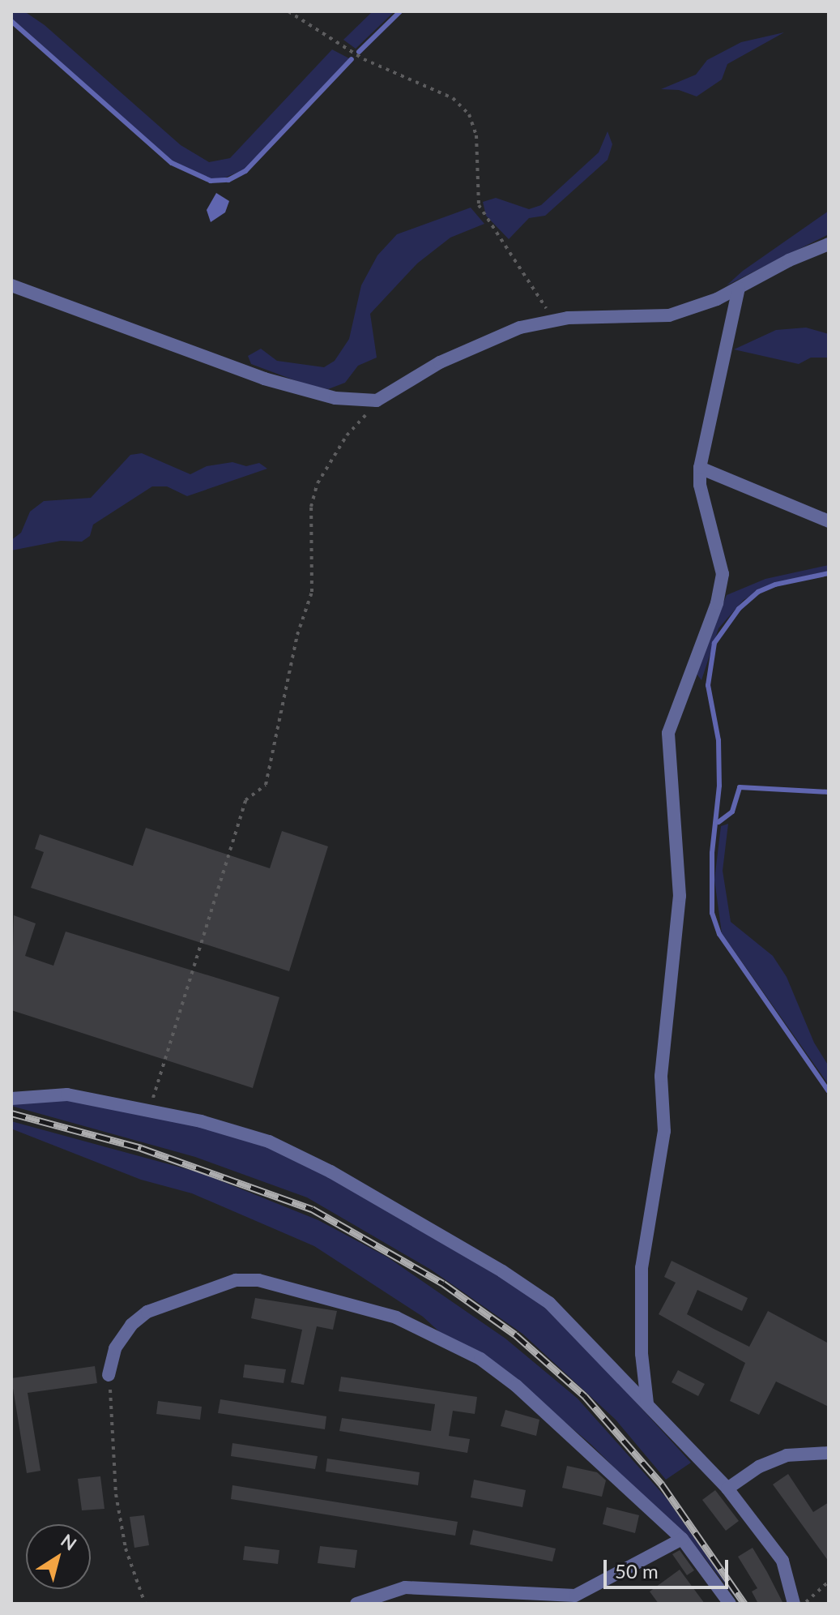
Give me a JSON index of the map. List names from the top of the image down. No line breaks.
{"scale_bar":"50 m","north":"top right"}
